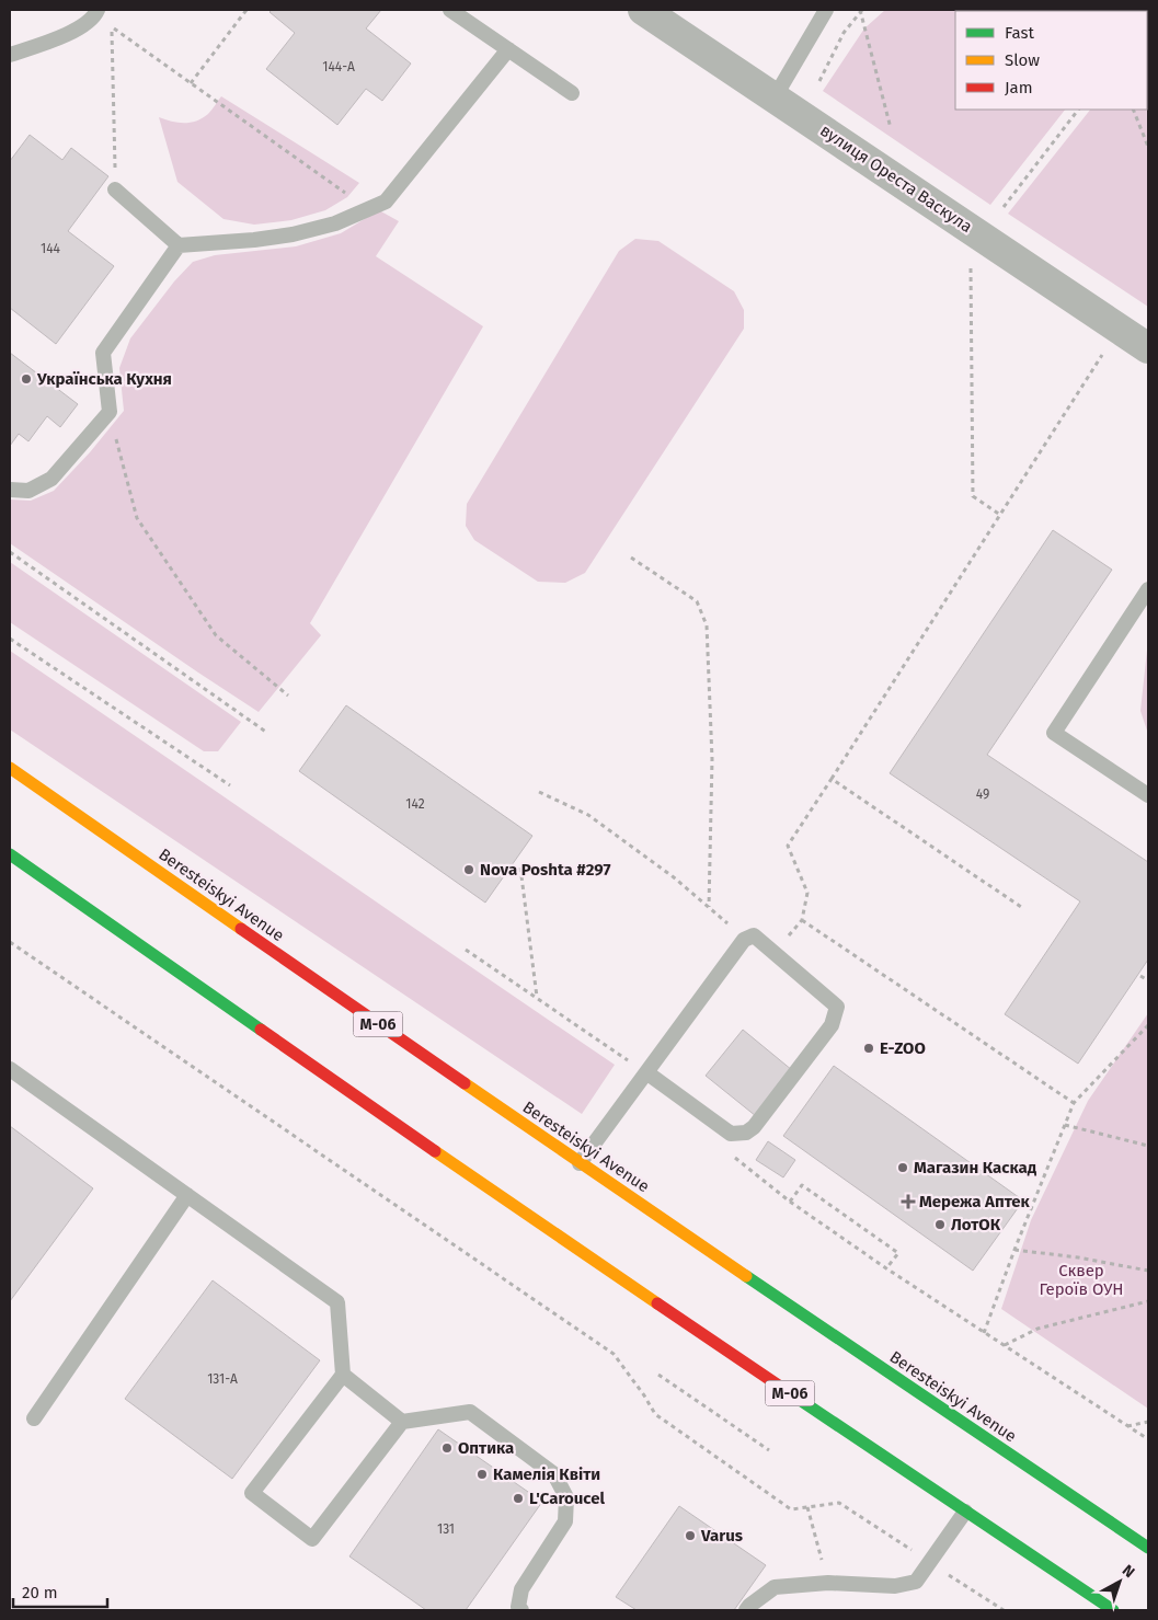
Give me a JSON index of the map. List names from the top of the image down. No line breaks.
{"streets":{"highway":["Beresteiskyi Avenue","М-06"],"street":["вулиця Ореста Васкула"]},"parks":["Сквер Героїв ОУН"],"places":{"other":["Українська Кухня","Nova Poshta #297","E-ZOO","Магазин Каскад","ЛотОК","Оптика","Камелія Квіти","L'Caroucel","Varus"],"health":["Мережа Аптек"]},"house_numbers":["144-А","144","49","142","131-А","131"],"legend":["Fast","Slow","Jam"],"scale_bar":"20 m","north":"top right"}
